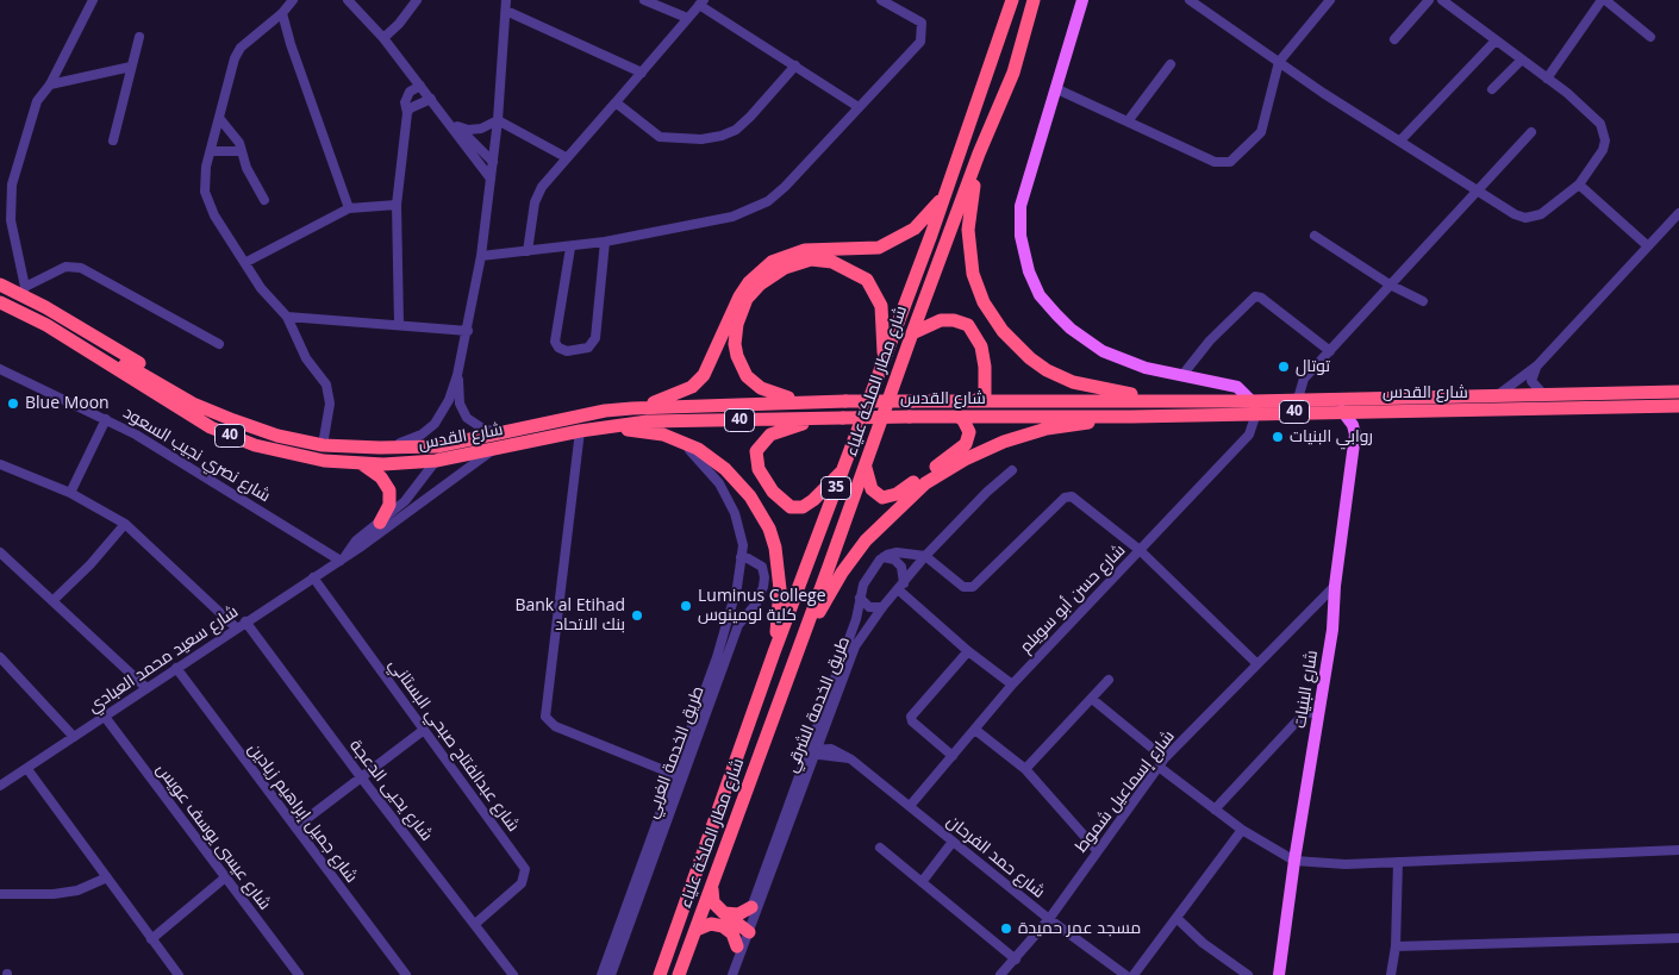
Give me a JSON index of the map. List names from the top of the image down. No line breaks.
{"streets":{"highway":["شارع مطار الملكة علياء","شارع القدس","40","35"],"main road":["شارع البنيات"],"street":["شارع نصري نجيب السعود","شارع حسن أبو سويلم","شارع سعيد محمد العبادي","طريق الخدمة الشرقي","شارع عبدالفتاح صبحي البستاني","طريق الخدمة الغربي","شارع يحيى الدعجة","شارع إسماعيل شموط","شارع جميل إبراهيم زيادين","شارع عيسى يوسف عويس","شارع حمد الفرحان"]},"crossings":[["شارع القدس","شارع حسن أبو سويلم"],["شارع القدس","شارع سعيد محمد العبادي"],["شارع القدس","شارع البنيات"],["شارع نصري نجيب السعود","شارع سعيد محمد العبادي"],["شارع حسن أبو سويلم","شارع حمد الفرحان"],["شارع سعيد محمد العبادي","شارع عبدالفتاح صبحي البستاني"],["شارع سعيد محمد العبادي","شارع يحيى الدعجة"],["شارع سعيد محمد العبادي","شارع جميل إبراهيم زيادين"],["شارع سعيد محمد العبادي","شارع عيسى يوسف عويس"],["شارع البنيات","شارع إسماعيل شموط"],["طريق الخدمة الشرقي","شارع حمد الفرحان"],["شارع عبدالفتاح صبحي البستاني","شارع يحيى الدعجة"],["شارع إسماعيل شموط","شارع حمد الفرحان"]],"places":["توتال","Blue Moon","روابي البنيات","Luminus College كلية لومينوس","Bank al Etihad بنك الاتحاد","مسجد عمر حميدة"]}
